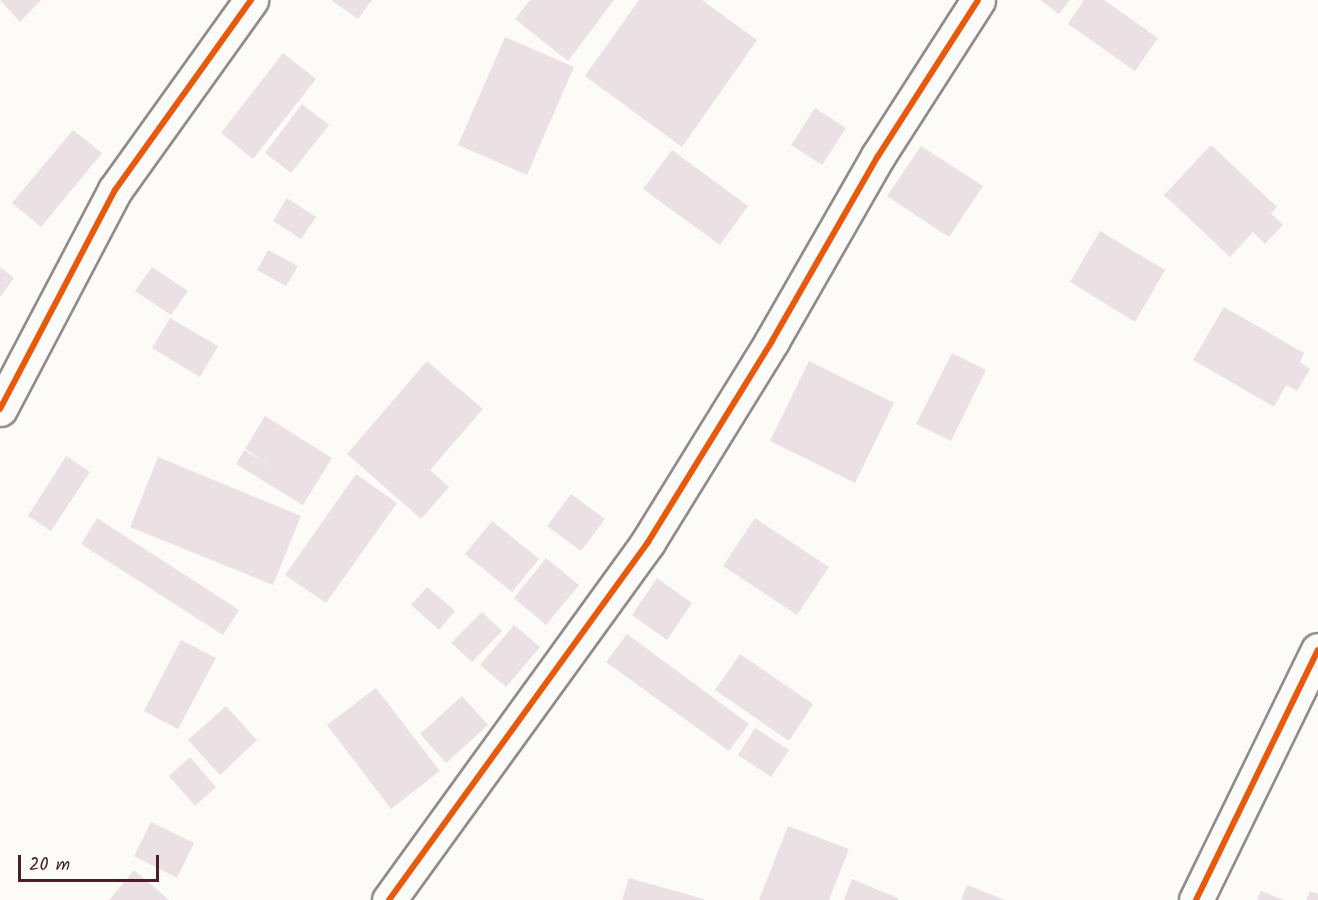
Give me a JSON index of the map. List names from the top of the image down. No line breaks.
{"scale_bar":"20 m"}
